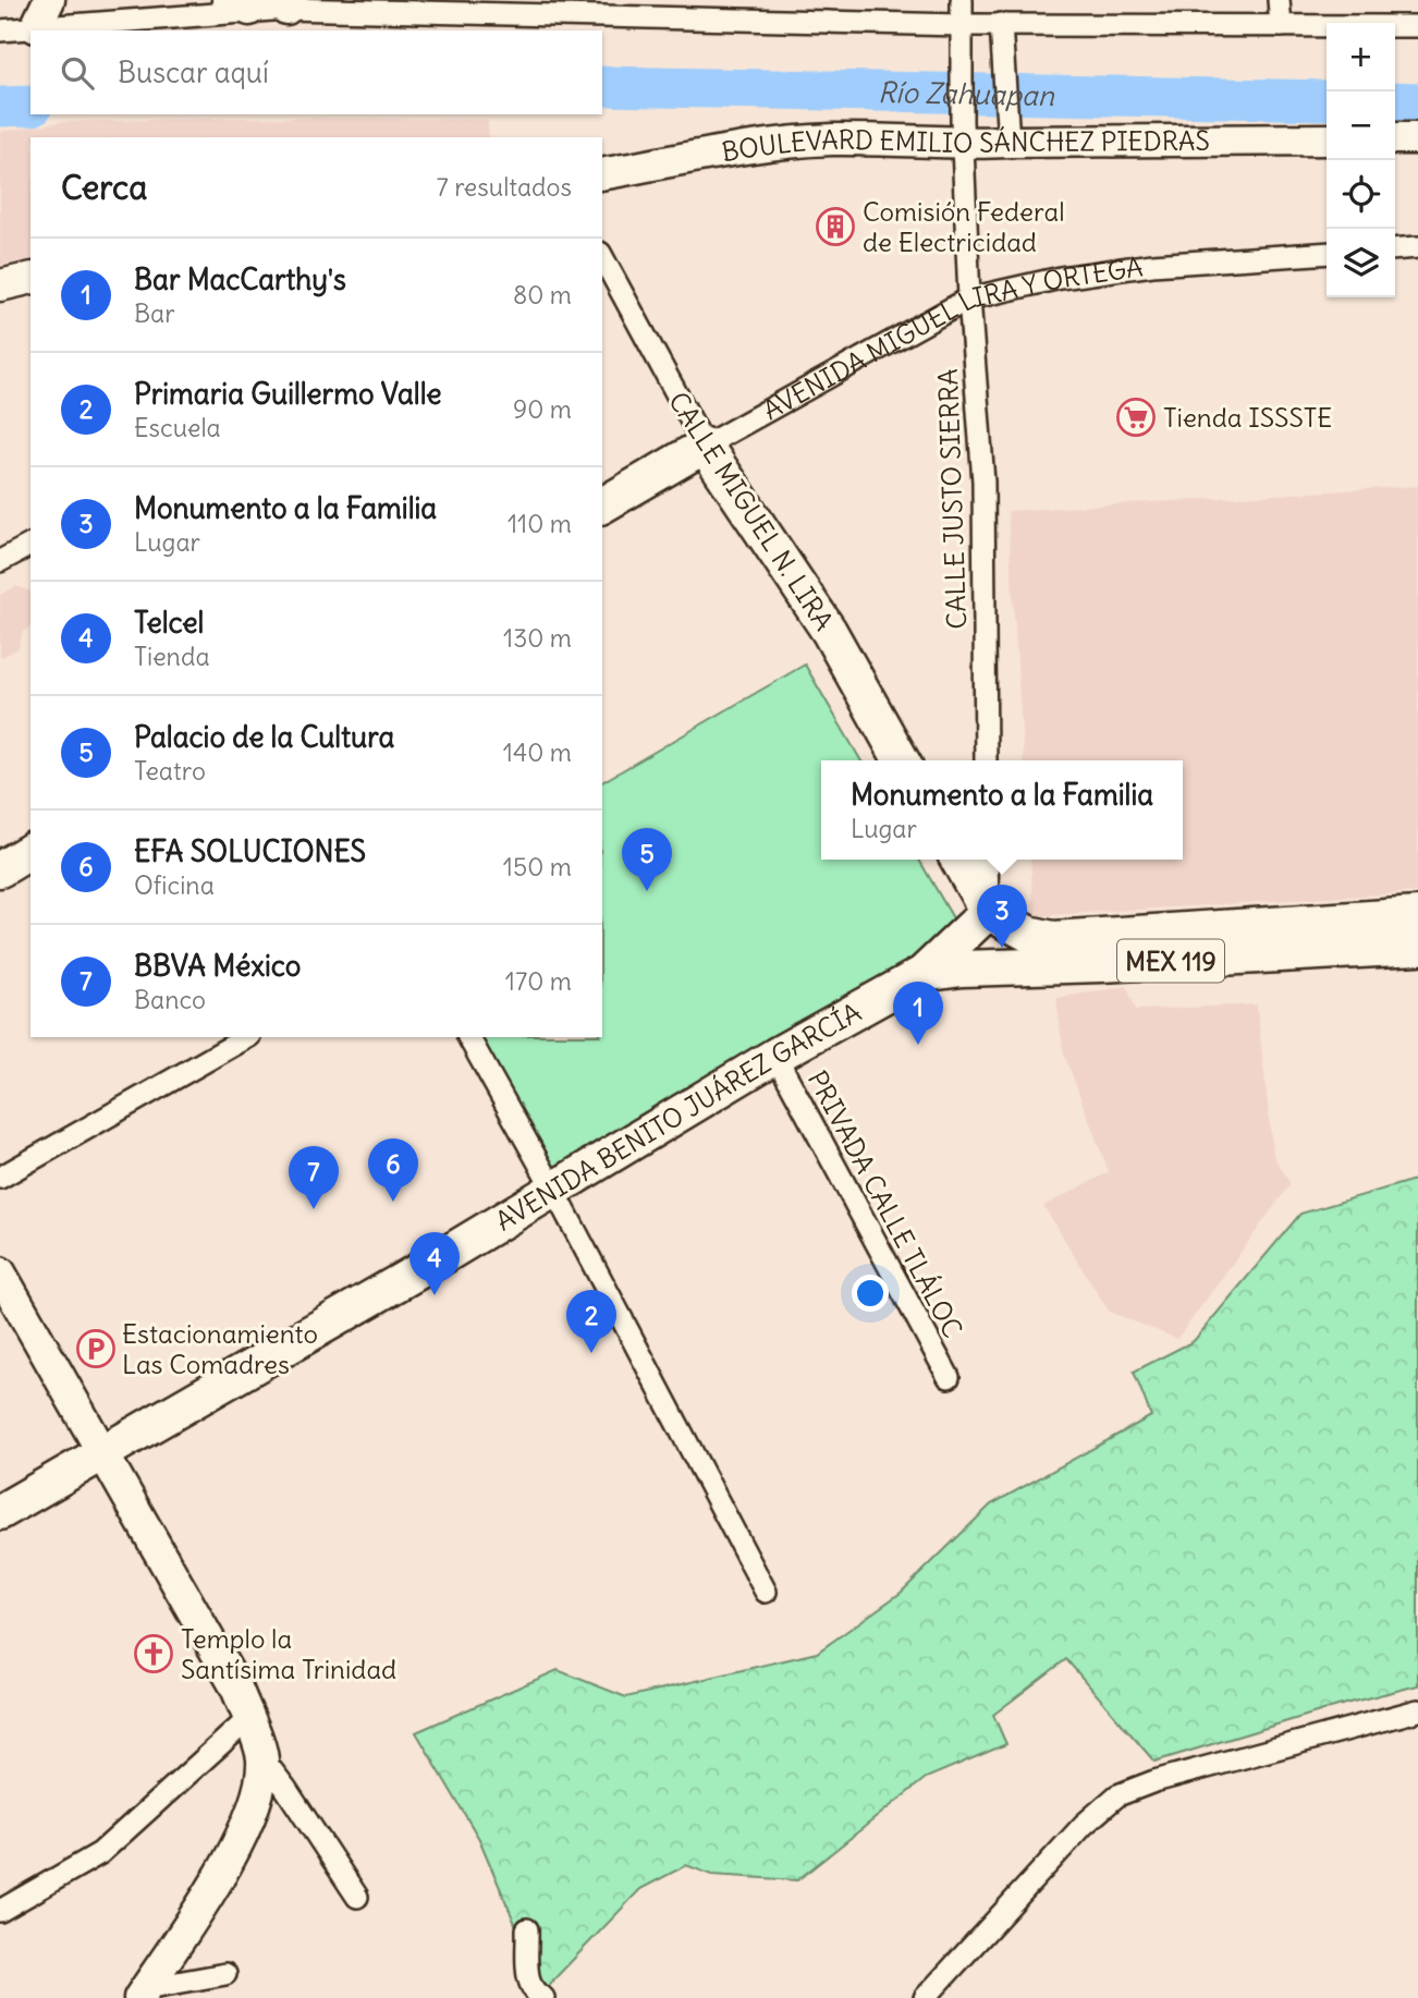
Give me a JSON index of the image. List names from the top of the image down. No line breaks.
{"streets":{"main road":["AVENIDA MIGUEL LIRA Y ORTEGA","CALLE MIGUEL N. LIRA","MEX 119","AVENIDA BENITO JUÁREZ GARCÍA"],"street":["BOULEVARD EMILIO SÁNCHEZ PIEDRAS","CALLE JUSTO SIERRA","PRIVADA CALLE TLÁLOC"]},"crossings":[["BOULEVARD EMILIO SÁNCHEZ PIEDRAS","CALLE JUSTO SIERRA"],["AVENIDA MIGUEL LIRA Y ORTEGA","CALLE JUSTO SIERRA"],["AVENIDA MIGUEL LIRA Y ORTEGA","CALLE MIGUEL N. LIRA"],["MEX 119","AVENIDA BENITO JUÁREZ GARCÍA"],["AVENIDA BENITO JUÁREZ GARCÍA","PRIVADA CALLE TLÁLOC"]],"water":["Río Zahuapan"],"places":{"building":["Comisión Federal de Electricidad"],"supermarket":["Tienda ISSSTE"],"parking":["Estacionamiento Las Comadres"],"church":["Templo la Santísima Trinidad"]},"page":{"map_buttons":["+","−"],"search":"Buscar aquí","heading":["Cerca","7 resultados"],"list":[{"mark":"1","name":"Bar MacCarthy's","note":"Bar","value":"80 m"},{"mark":"2","name":"Primaria Guillermo Valle","note":"Escuela","value":"90 m"},{"mark":"3","name":"Monumento a la Familia","note":"Lugar","value":"110 m"},{"mark":"4","name":"Telcel","note":"Tienda","value":"130 m"},{"mark":"5","name":"Palacio de la Cultura","note":"Teatro","value":"140 m"},{"mark":"6","name":"EFA SOLUCIONES","note":"Oficina","value":"150 m"},{"mark":"7","name":"BBVA México","note":"Banco","value":"170 m"}],"popup":["Monumento a la Familia","Lugar"],"pins":["5","3","1","6","7","4","2"]}}
